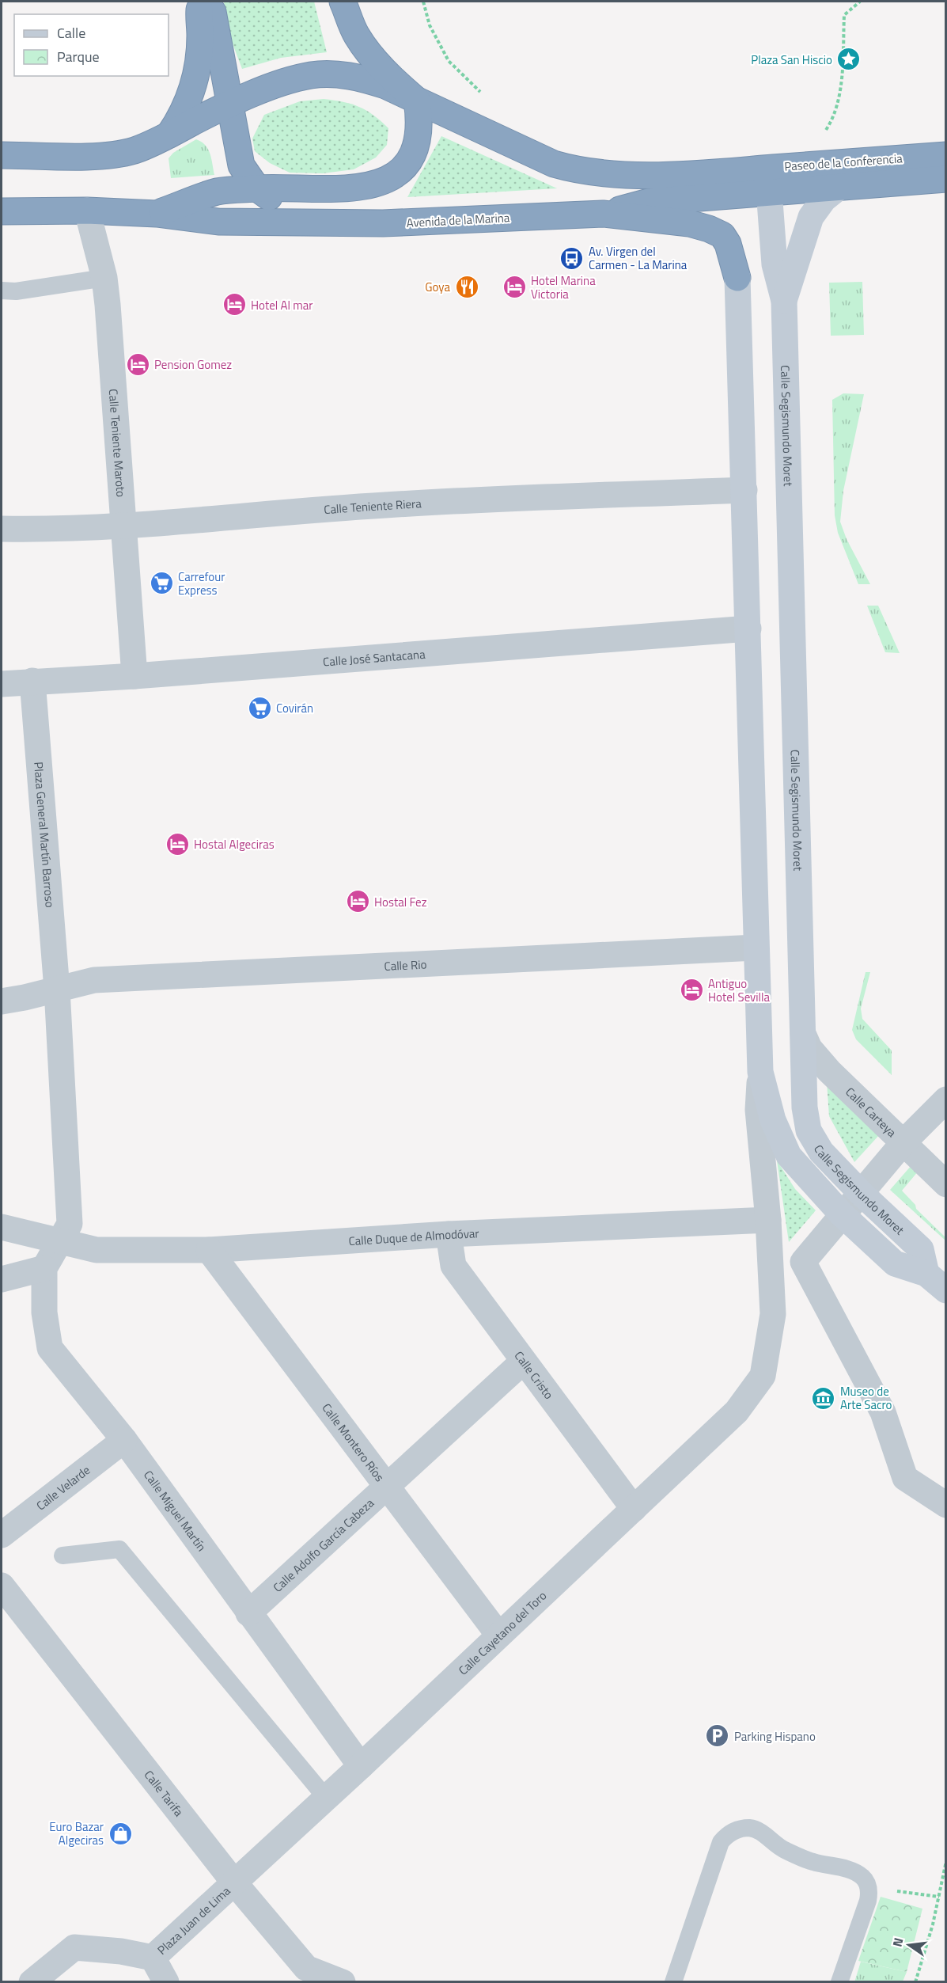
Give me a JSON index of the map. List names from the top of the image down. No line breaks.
{"streets":{"highway":["Paseo de la Conferencia","Avenida de la Marina"],"main road":["Calle Segismundo Moret"],"street":["Calle Teniente Maroto","Calle Teniente Riera","Calle José Santacana","Plaza General Martín Barroso","Calle Rio","Calle Carteya","Calle Duque de Almodóvar","Calle Cristo","Calle Montero Ríos","Calle Velarde","Calle Miguel Martín","Calle Adolfo García Cabeza","Calle Cayetano del Toro","Calle Tarifa","Plaza Juan de Lima"]},"crossings":[["Paseo de la Conferencia","Avenida de la Marina"],["Paseo de la Conferencia","Calle Segismundo Moret"],["Avenida de la Marina","Calle Teniente Maroto"],["Calle Segismundo Moret","Calle Carteya"],["Calle Teniente Maroto","Calle Teniente Riera"],["Calle Teniente Maroto","Calle José Santacana"],["Calle José Santacana","Plaza General Martín Barroso"],["Plaza General Martín Barroso","Calle Rio"],["Plaza General Martín Barroso","Calle Duque de Almodóvar"],["Plaza General Martín Barroso","Calle Miguel Martín"],["Calle Duque de Almodóvar","Calle Cristo"],["Calle Duque de Almodóvar","Calle Montero Ríos"],["Calle Duque de Almodóvar","Calle Miguel Martín"],["Calle Cristo","Calle Adolfo García Cabeza"],["Calle Cristo","Calle Cayetano del Toro"],["Calle Montero Ríos","Calle Adolfo García Cabeza"],["Calle Montero Ríos","Calle Cayetano del Toro"],["Calle Velarde","Calle Miguel Martín"],["Calle Miguel Martín","Calle Adolfo García Cabeza"],["Calle Miguel Martín","Calle Cayetano del Toro"],["Calle Cayetano del Toro","Calle Tarifa"],["Calle Cayetano del Toro","Plaza Juan de Lima"],["Calle Tarifa","Plaza Juan de Lima"]],"places":{"place":["Plaza San Hiscio"],"bus stop":["Av. Virgen del Carmen - La Marina"],"restaurant":["Goya"],"hotel":["Hotel Marina Victoria","Hotel Al mar","Pension Gomez","Hostal Algeciras","Hostal Fez","Antiguo Hotel Sevilla"],"supermarket":["Carrefour Express","Covirán"],"museum":["Museo de Arte Sacro"],"parking":["Parking Hispano"],"shop":["Euro Bazar Algeciras"]},"legend":["Calle","Parque"],"north":"left"}
